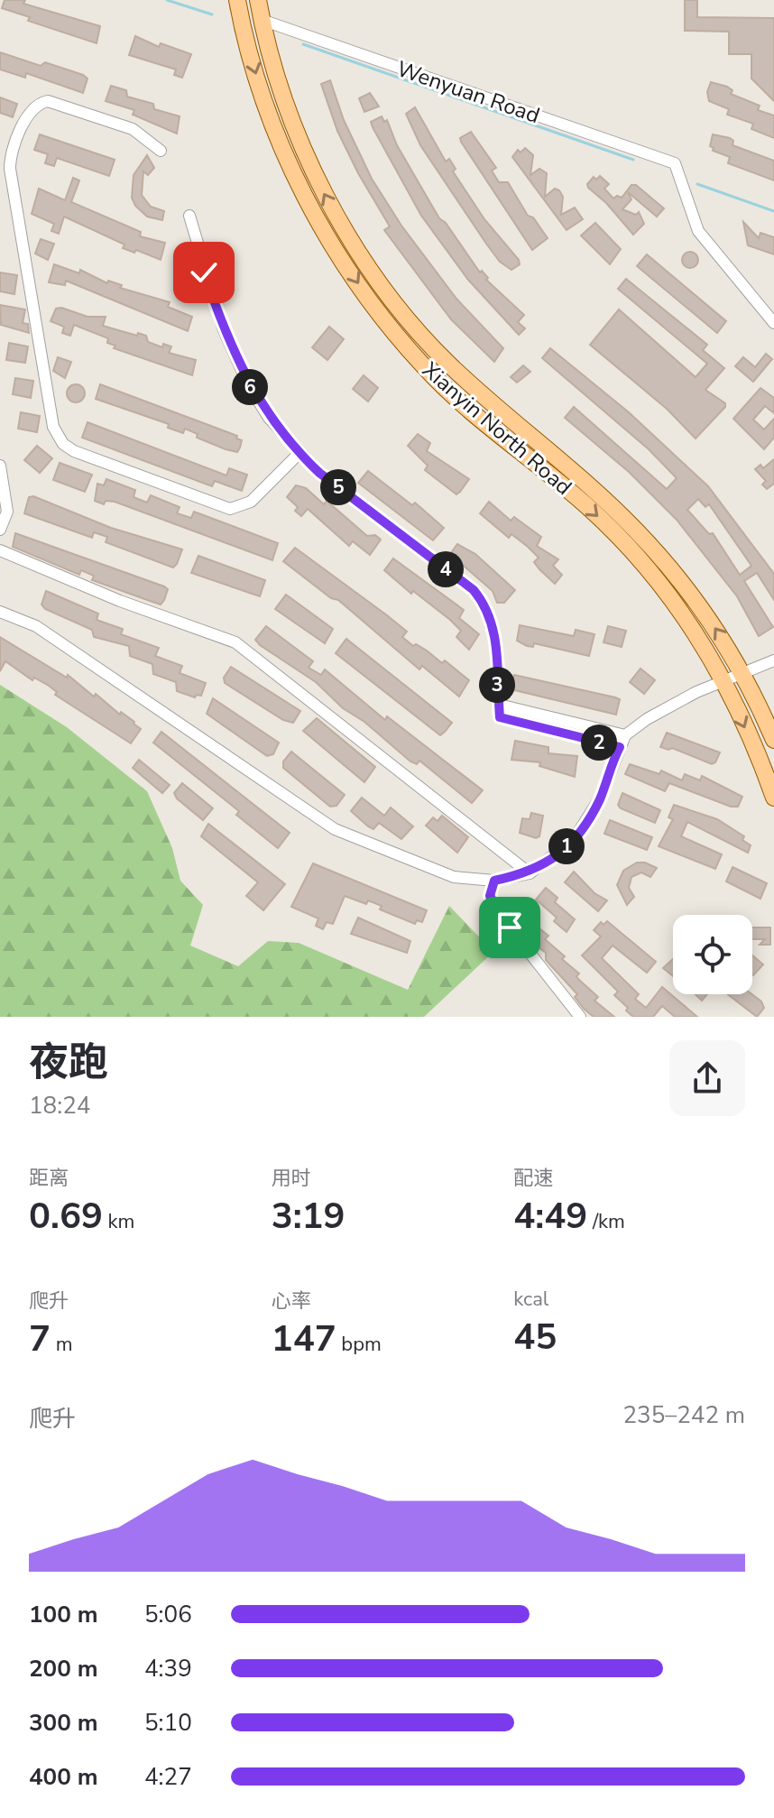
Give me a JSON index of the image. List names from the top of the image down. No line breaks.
{"streets":{"main road":["Xianyin North Road"],"street":["Wenyuan Road"]},"crossings":[["Wenyuan Road","Xianyin North Road"]],"page":{"pins":["6","5","4","3","2","1"],"heading":["夜跑","18:24"],"stats":[["距离","0.69 km"],["用时","3:19"],["配速","4:49 /km"],["爬升","7 m"],["心率","147 bpm"],["kcal","45"]],"chart":["爬升","235–242 m"],"list":[{"name":"100 m","note":"5:06"},{"name":"200 m","note":"4:39"},{"name":"300 m","note":"5:10"},{"name":"400 m","note":"4:27"}]}}
